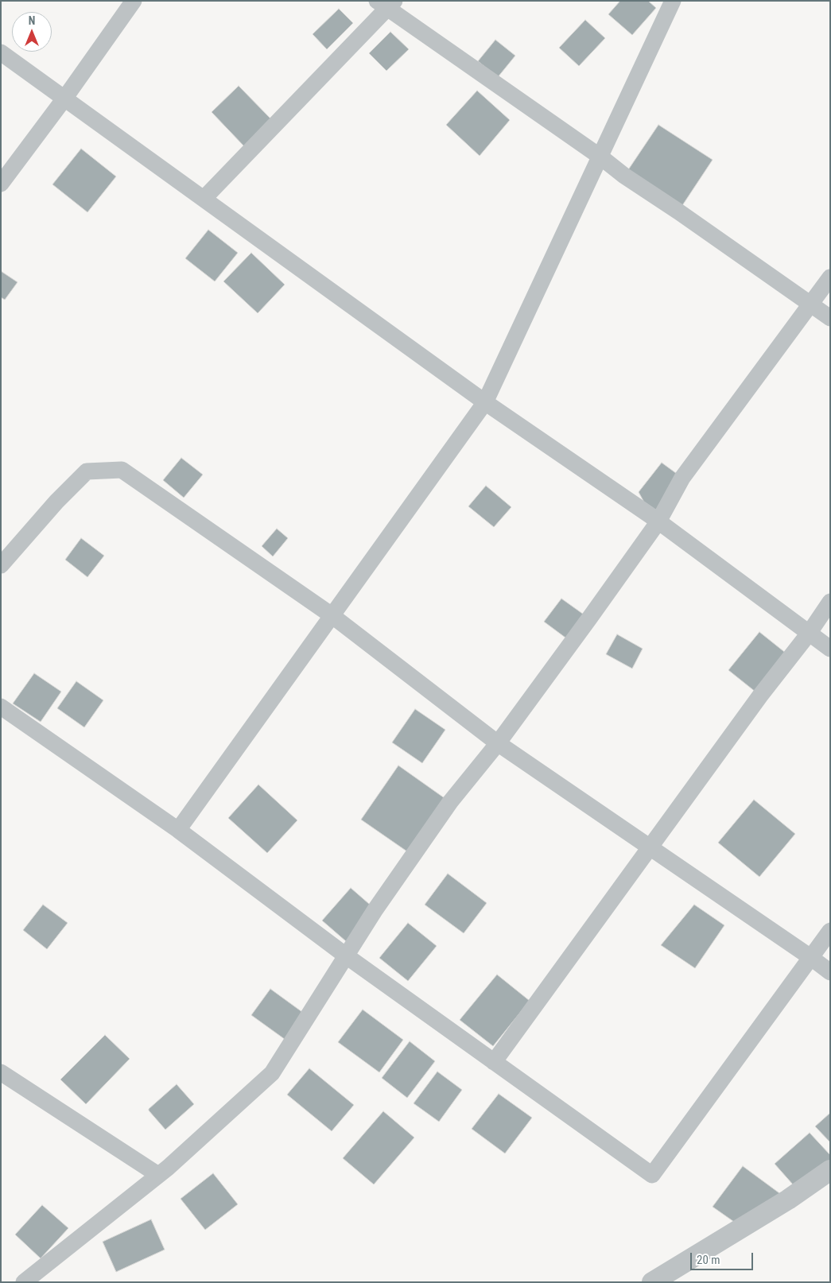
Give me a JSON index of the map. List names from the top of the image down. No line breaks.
{"scale_bar":"20 m","north":"top"}
